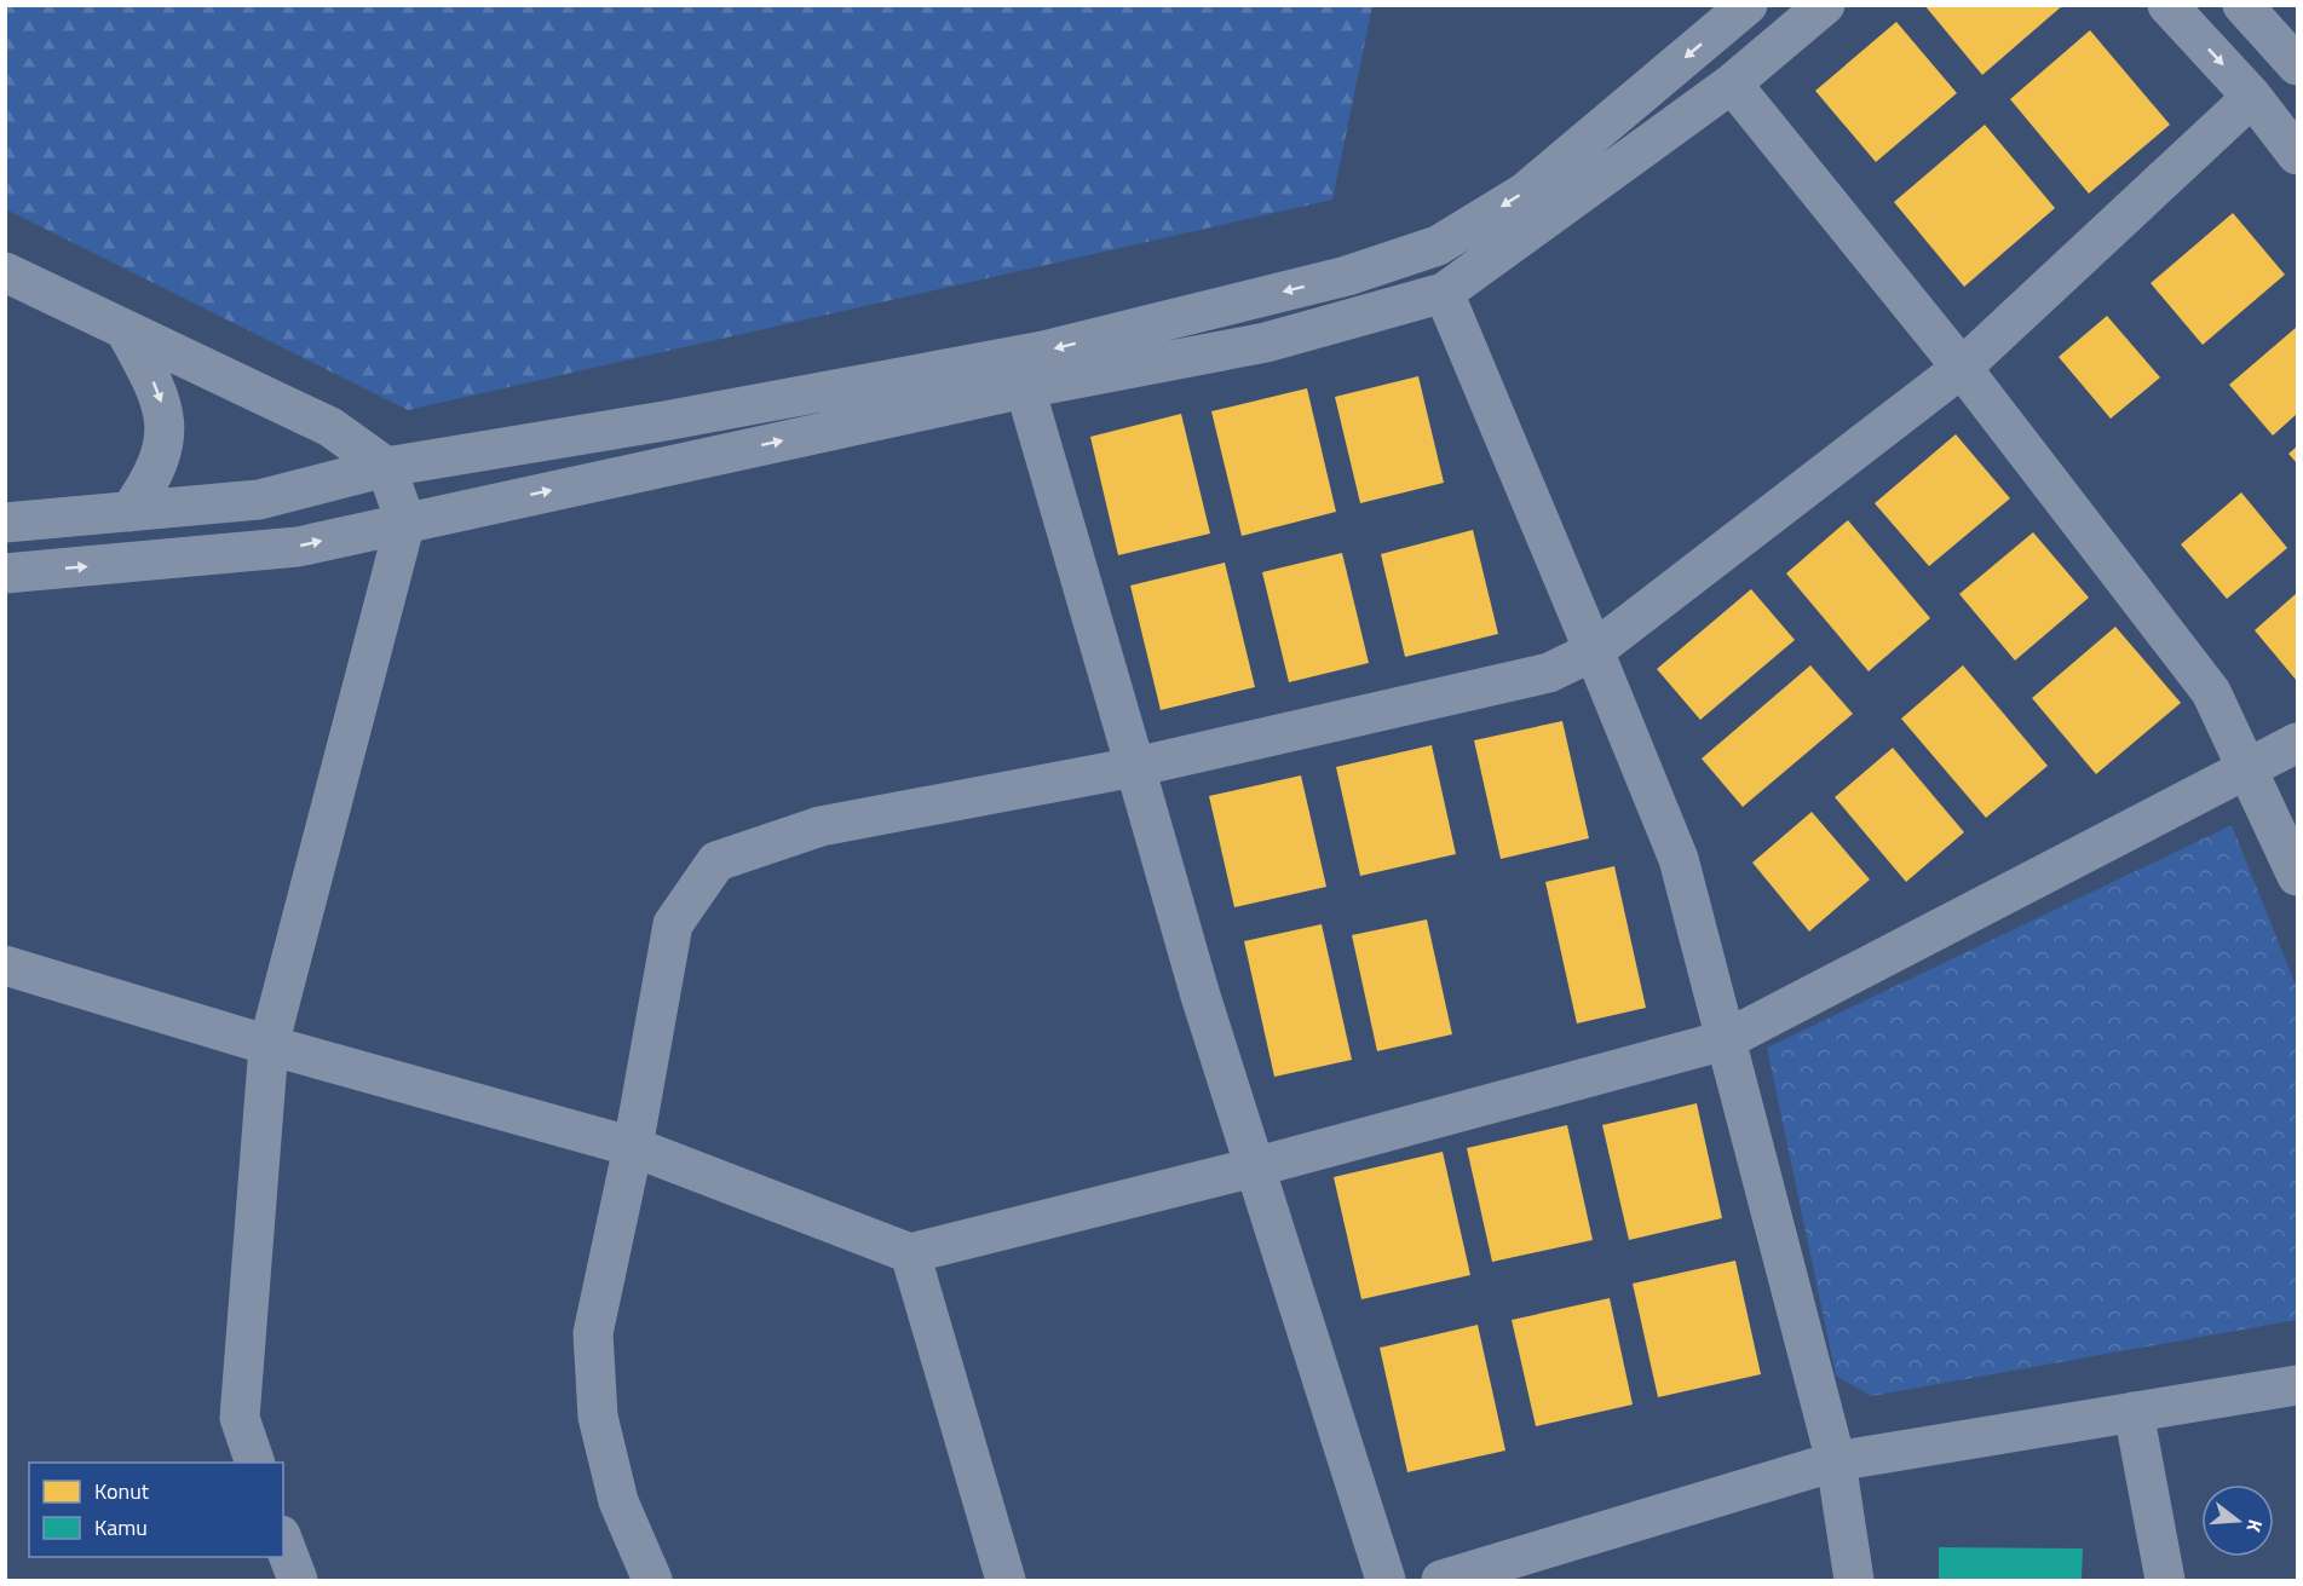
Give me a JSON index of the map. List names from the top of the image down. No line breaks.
{"legend":["Konut","Kamu"],"north":"right"}
